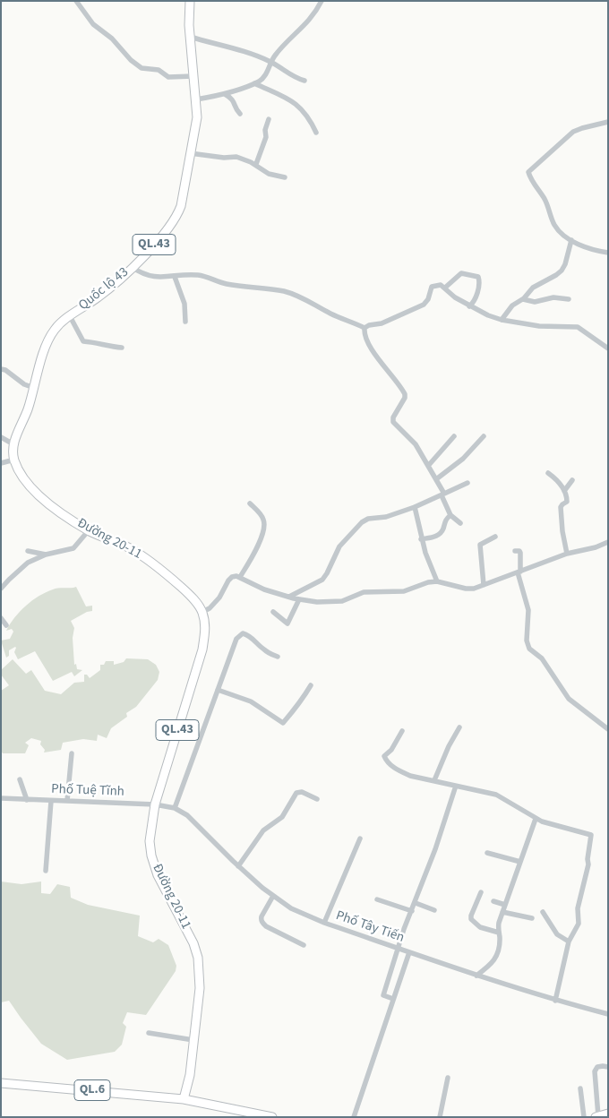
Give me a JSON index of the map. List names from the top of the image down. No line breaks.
{"streets":{"highway":["QL.43","Quốc lộ 43","Đường 20-11","QL.6"],"street":["Phố Tuệ Tĩnh","Phố Tây Tiến"]},"crossings":[["Quốc lộ 43","Đường 20-11"],["Đường 20-11","Phố Tuệ Tĩnh"],["Đường 20-11","Phố Tây Tiến"],["Đường 20-11","QL.6"],["Phố Tuệ Tĩnh","Phố Tây Tiến"]]}
